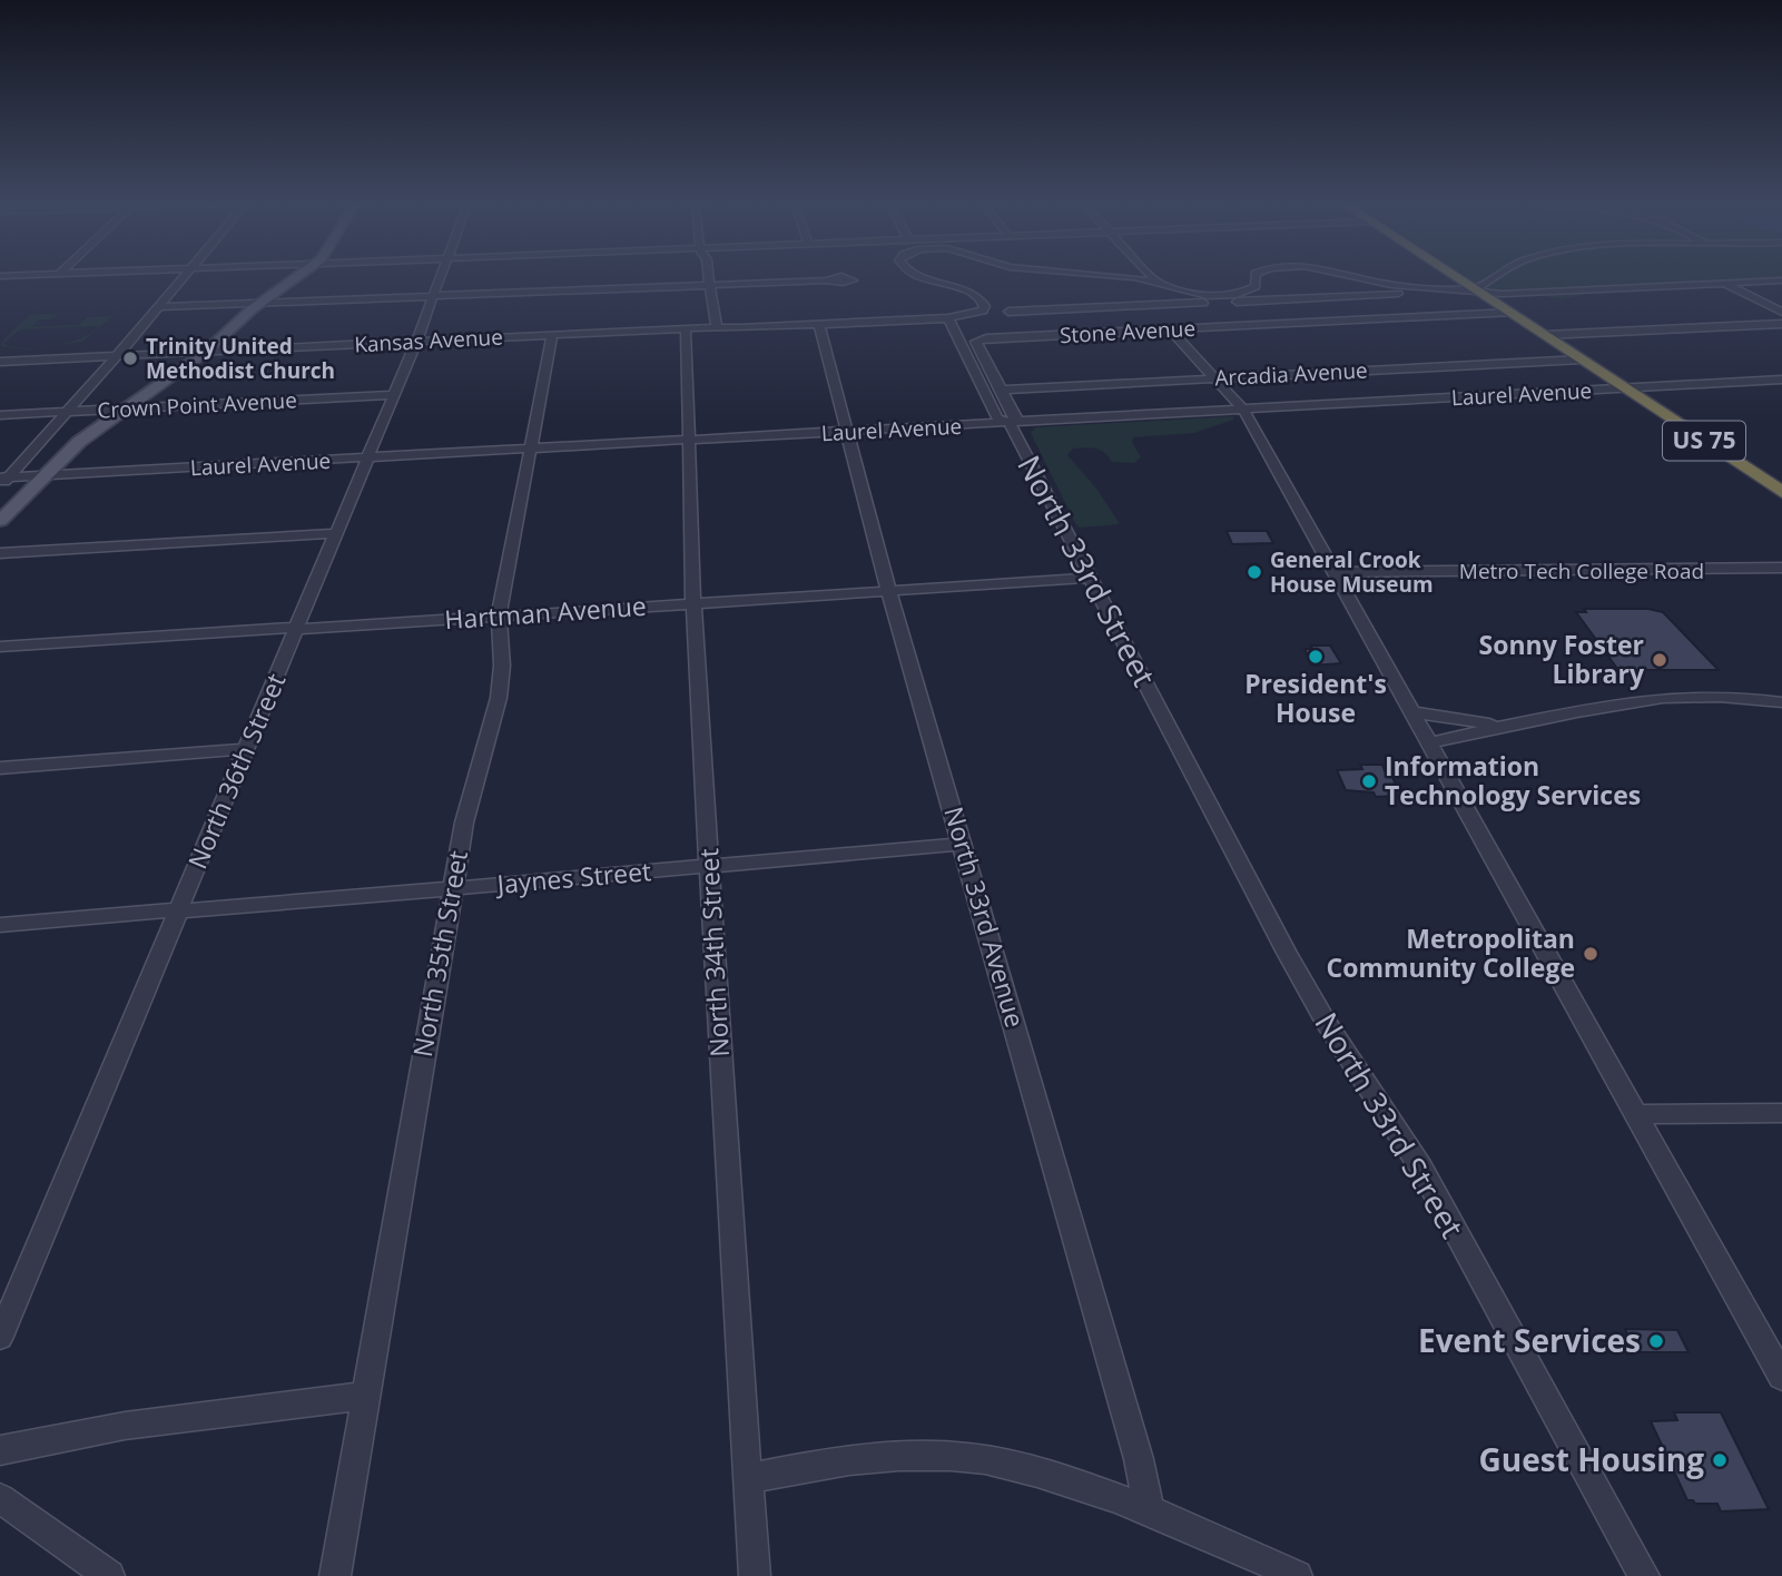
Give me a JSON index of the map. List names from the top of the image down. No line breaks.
{"streets":{"highway":["US 75"],"street":["Stone Avenue","Kansas Avenue","Arcadia Avenue","Laurel Avenue","Crown Point Avenue","North 33rd Street","Metro Tech College Road","Hartman Avenue","North 36th Street","Jaynes Street","North 33rd Avenue","North 34th Street","North 35th Street"]},"crossings":[["Stone Avenue","US 75"],["Stone Avenue","North 33rd Street"],["Kansas Avenue","North 33rd Street"],["Kansas Avenue","North 36th Street"],["Kansas Avenue","North 33rd Avenue"],["Kansas Avenue","North 34th Street"],["Kansas Avenue","North 35th Street"],["Arcadia Avenue","US 75"],["Arcadia Avenue","North 33rd Street"],["Laurel Avenue","US 75"],["Laurel Avenue","North 33rd Street"],["Laurel Avenue","North 36th Street"],["Laurel Avenue","North 33rd Avenue"],["Laurel Avenue","North 34th Street"],["Laurel Avenue","North 35th Street"],["Crown Point Avenue","North 36th Street"],["North 33rd Street","Hartman Avenue"],["Hartman Avenue","North 36th Street"],["Hartman Avenue","North 33rd Avenue"],["Hartman Avenue","North 34th Street"],["Hartman Avenue","North 35th Street"],["North 36th Street","Jaynes Street"],["Jaynes Street","North 33rd Avenue"],["Jaynes Street","North 34th Street"],["Jaynes Street","North 35th Street"]],"places":["Trinity United Methodist Church","General Crook House Museum","President's House","Sonny Foster Library","Information Technology Services","Metropolitan Community College","Event Services","Guest Housing"]}
